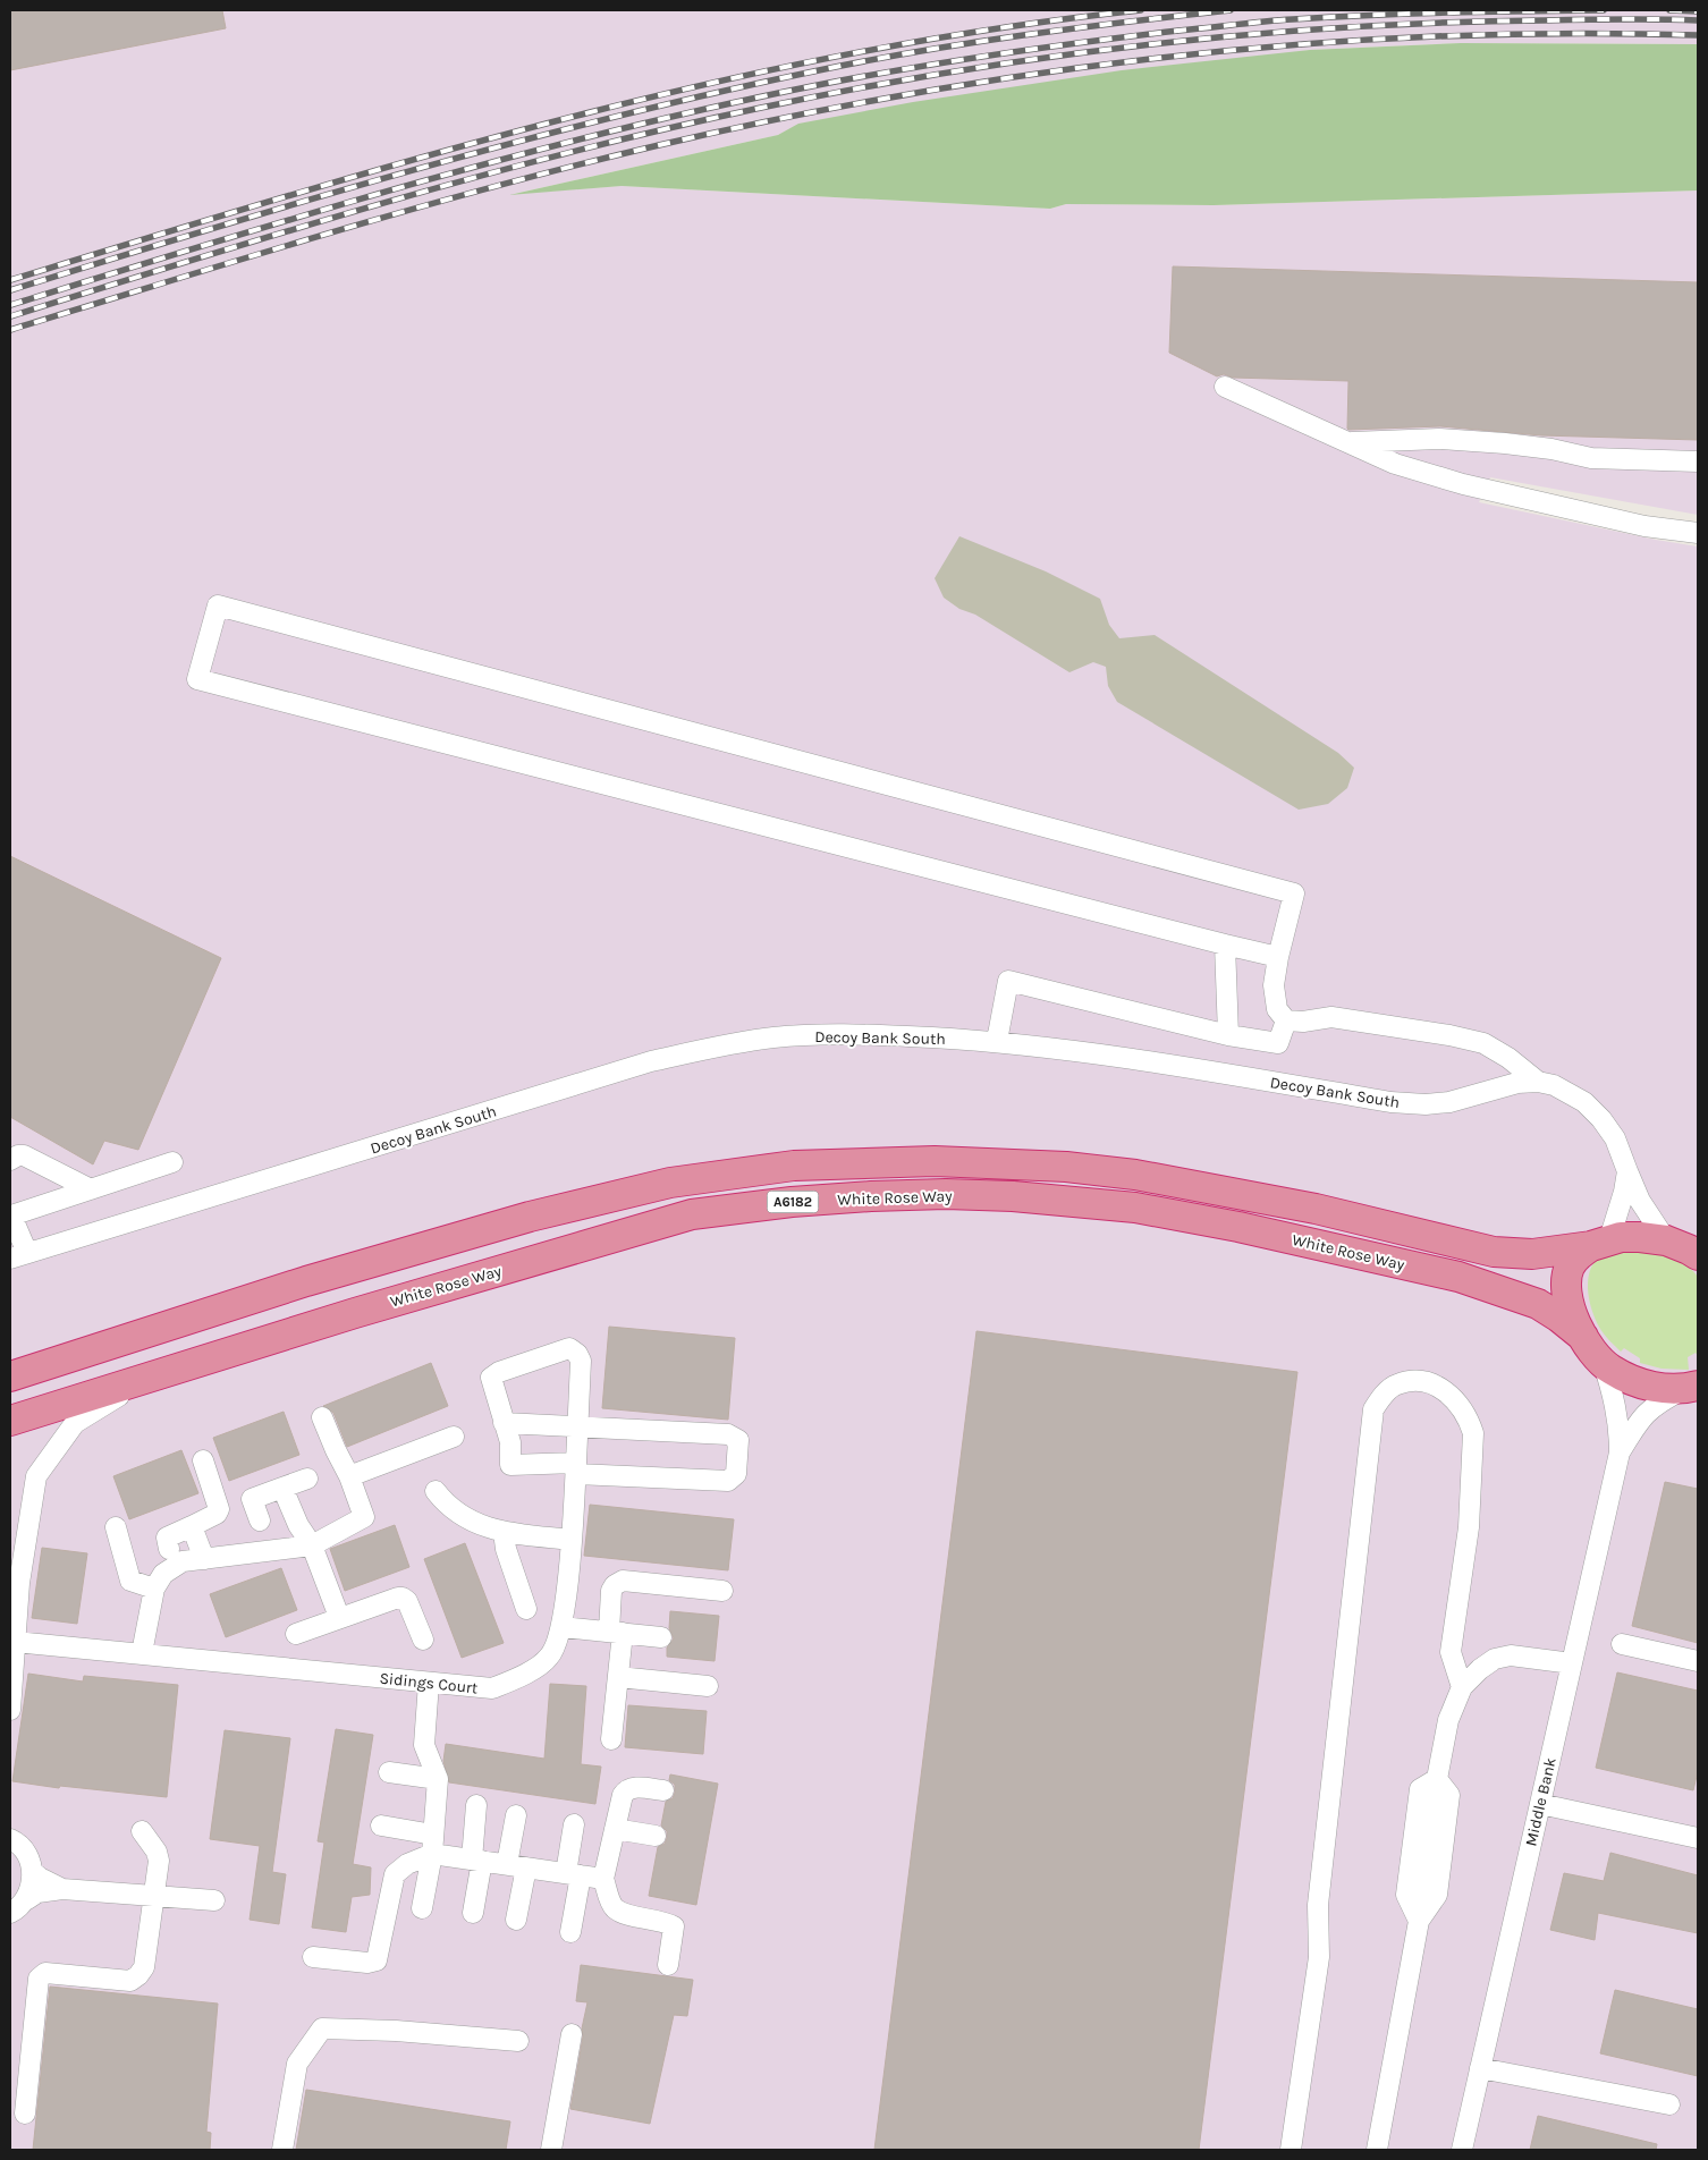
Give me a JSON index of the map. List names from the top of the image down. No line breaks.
{"streets":{"highway":["White Rose Way","A6182"],"street":["Decoy Bank South","Sidings Court","Middle Bank"]},"crossings":[["White Rose Way","A6182"],["White Rose Way","Middle Bank"]]}
